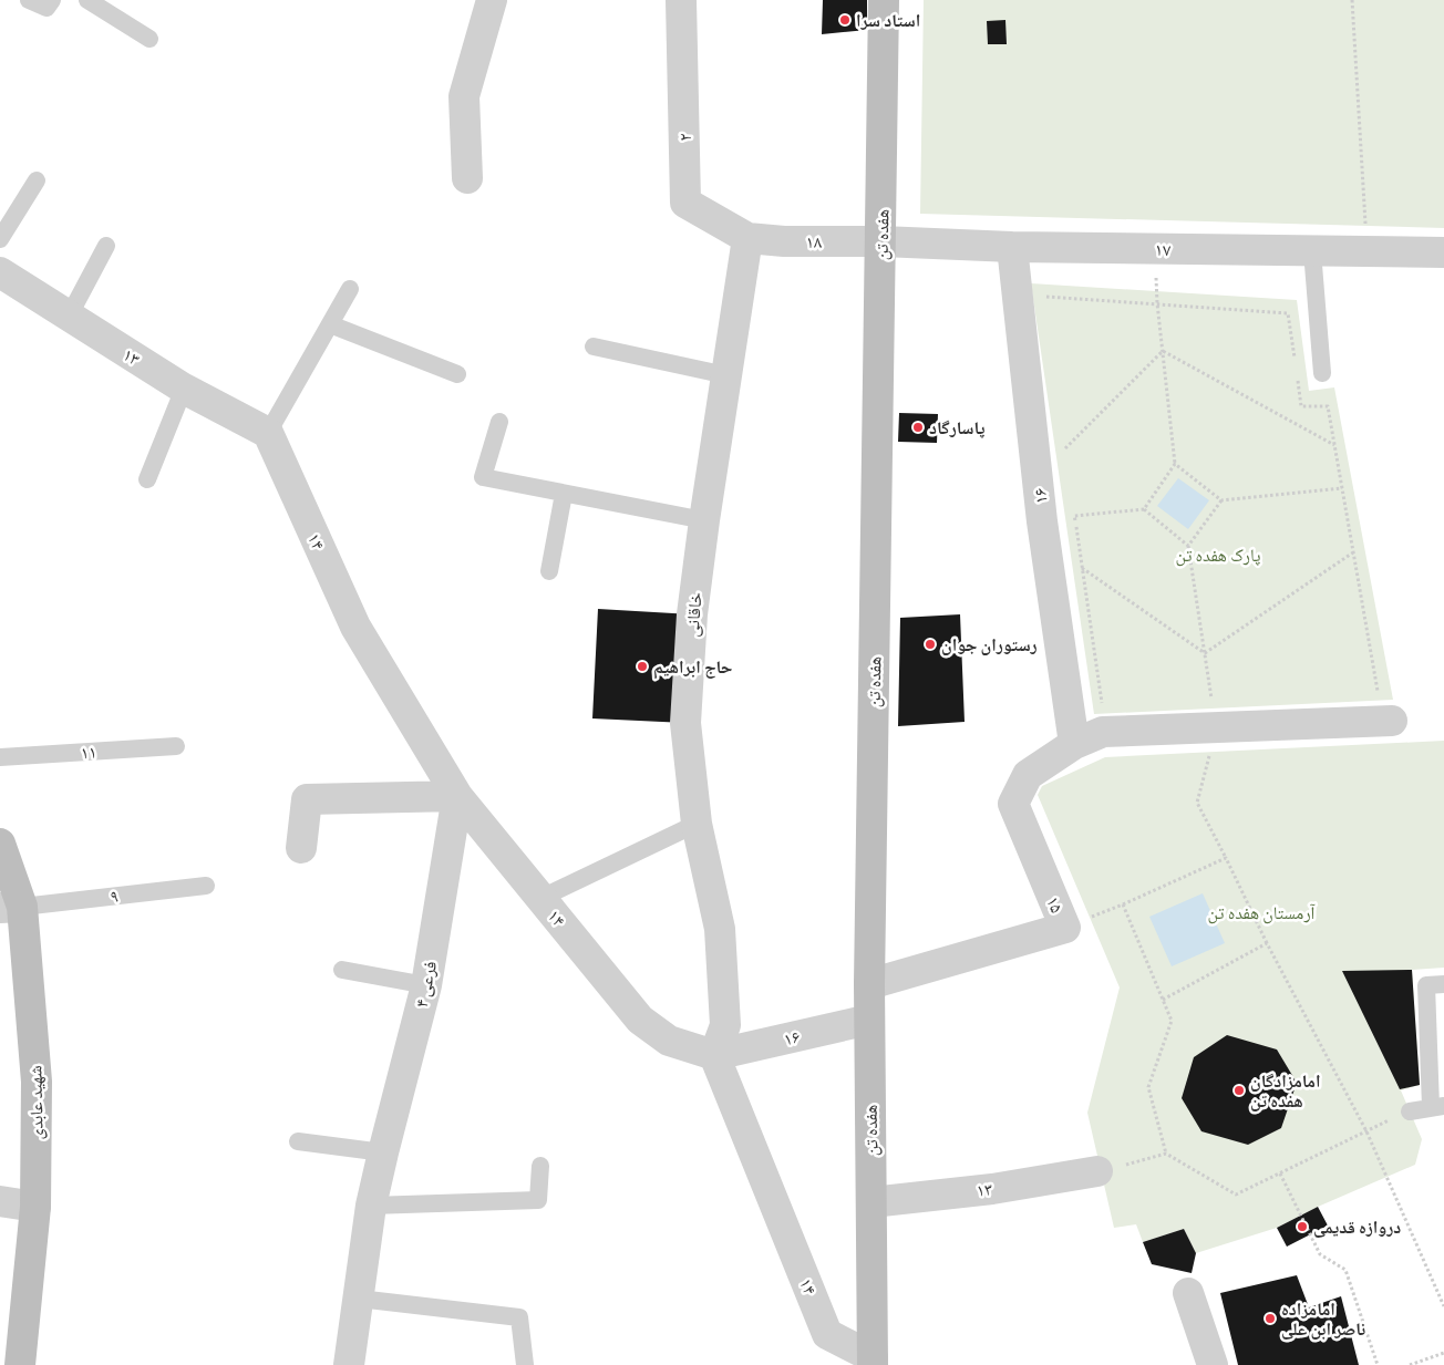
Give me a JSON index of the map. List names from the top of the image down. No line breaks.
{"streets":{"main road":["هفده تن","شهید عابدی"],"street":["۲","۱۸","۱۷","۱۳","۱۶","۱۴","خاقانی","۱۵","فرعی ۴"],"lane":["۱۱","۹"]},"crossings":[["۲","۱۸"],["۲","خاقانی"],["هفده تن","۱۸"],["هفده تن","۱۷"],["هفده تن","۱۳"],["هفده تن","۱۶"],["هفده تن","۱۴"],["هفده تن","۱۵"],["۱۸","۱۷"],["۱۸","خاقانی"],["۱۷","۱۶"],["۱۳","۱۴"],["۱۶","۱۴"],["۱۶","خاقانی"],["۱۶","۱۵"],["۱۴","خاقانی"],["۱۴","فرعی ۴"],["۹","شهید عابدی"]],"parks":["پارک هفده تن","آرمستان هفده تن"],"places":["استاد سرا","پاسارگاد","رستوران جوان","حاج ابراهیم","امامزادگان هفده تن","دروازه قدیمی","امامزاده ناصر ابن علی"]}
